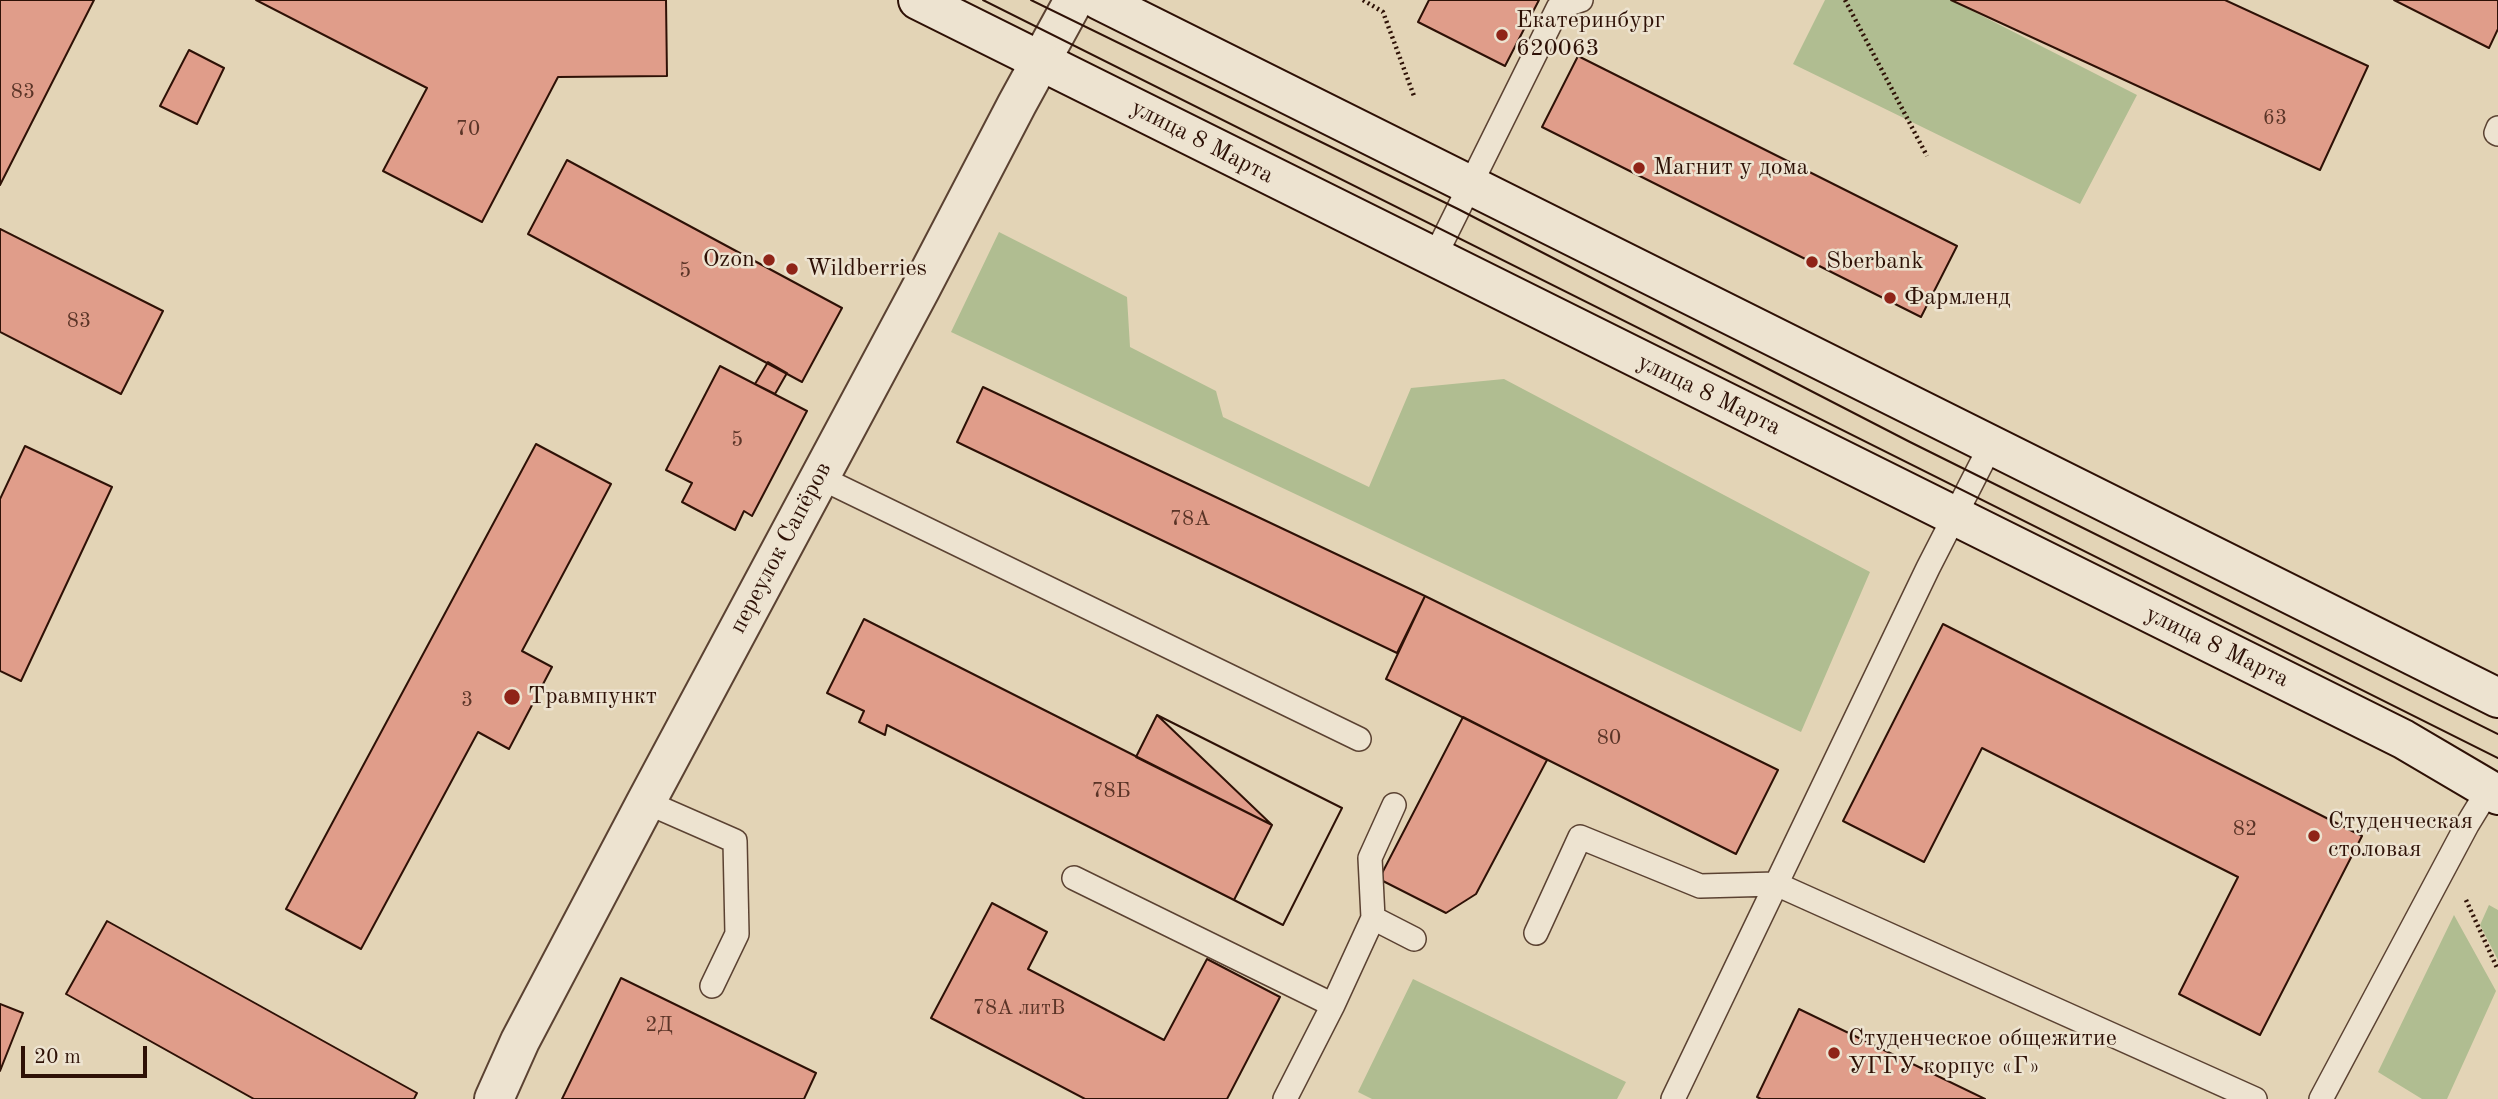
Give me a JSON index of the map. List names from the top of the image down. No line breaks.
{"streets":{"main road":["улица 8 Марта","переулок Сапёров"]},"crossings":[["улица 8 Марта","переулок Сапёров"]],"places":["Екатеринбург 620063","Магнит у дома","Ozon","Sberbank","Wildberries","Фармленд","Травмпункт","Студенческая столовая","Студенческое общежитие УГГУ корпус «Г»"],"house_numbers":["83","63","70","5","83","5","78А","3","80","78Б","82","78А литВ","2Д"],"scale_bar":"20 m"}
